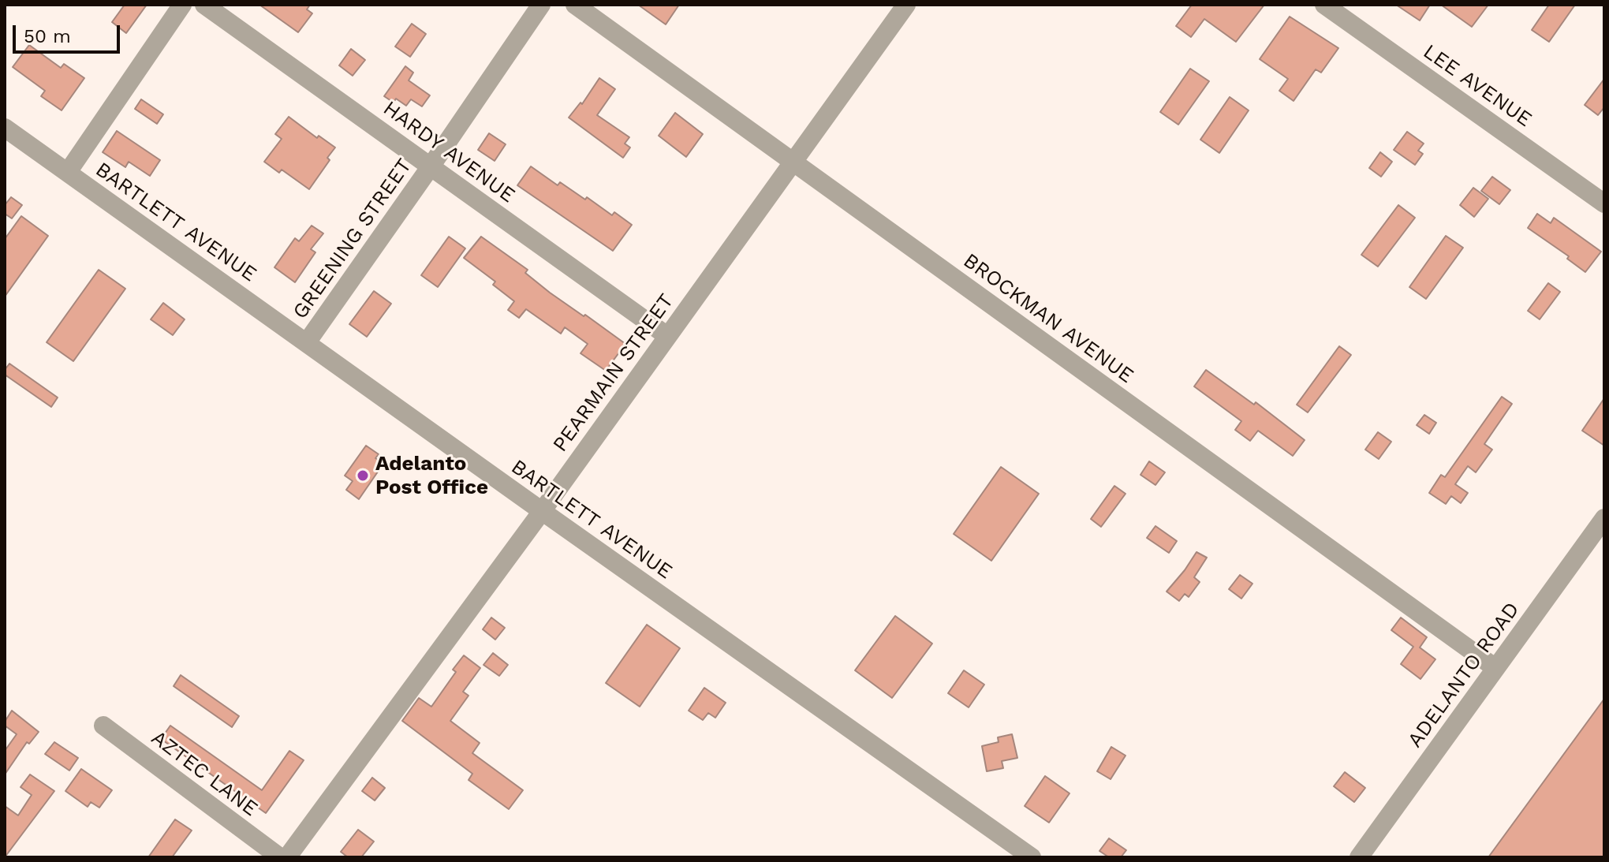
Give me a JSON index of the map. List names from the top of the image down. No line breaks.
{"streets":{"street":["LEE AVENUE","HARDY AVENUE","BARTLETT AVENUE","GREENING STREET","BROCKMAN AVENUE","PEARMAIN STREET","ADELANTO ROAD","AZTEC LANE"]},"crossings":[["HARDY AVENUE","GREENING STREET"],["HARDY AVENUE","PEARMAIN STREET"],["BARTLETT AVENUE","GREENING STREET"],["BARTLETT AVENUE","PEARMAIN STREET"],["BROCKMAN AVENUE","PEARMAIN STREET"],["BROCKMAN AVENUE","ADELANTO ROAD"]],"places":["Adelanto Post Office"],"scale_bar":"50 m"}
